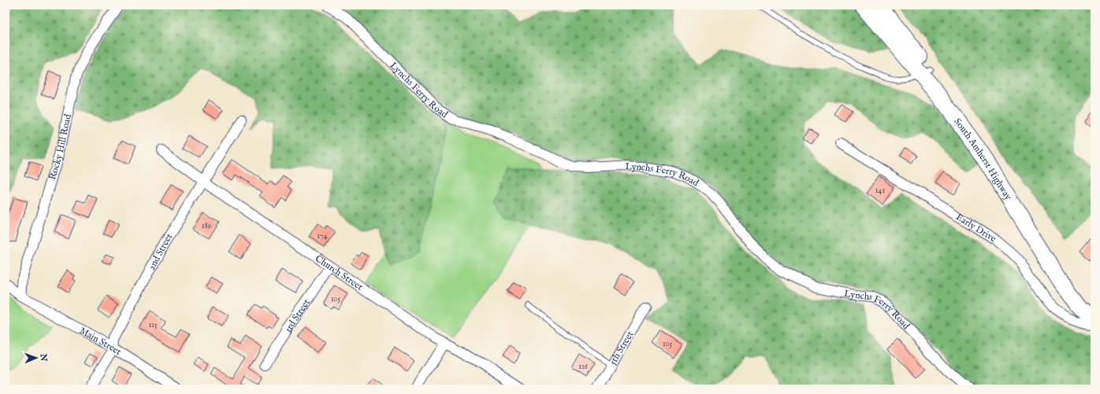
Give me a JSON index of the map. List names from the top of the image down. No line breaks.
{"streets":{"main road":["South Amherst Highway"],"street":["Lynchs Ferry Road","Rocky Hill Road","Early Drive","2nd Street","Church Street","3rd Street","Main Street","5th Street"]},"crossings":[["Rocky Hill Road","Main Street"],["2nd Street","Church Street"],["2nd Street","Main Street"],["Church Street","3rd Street"]],"house_numbers":["141","189","174","105","115","105","116"],"north":"right"}
